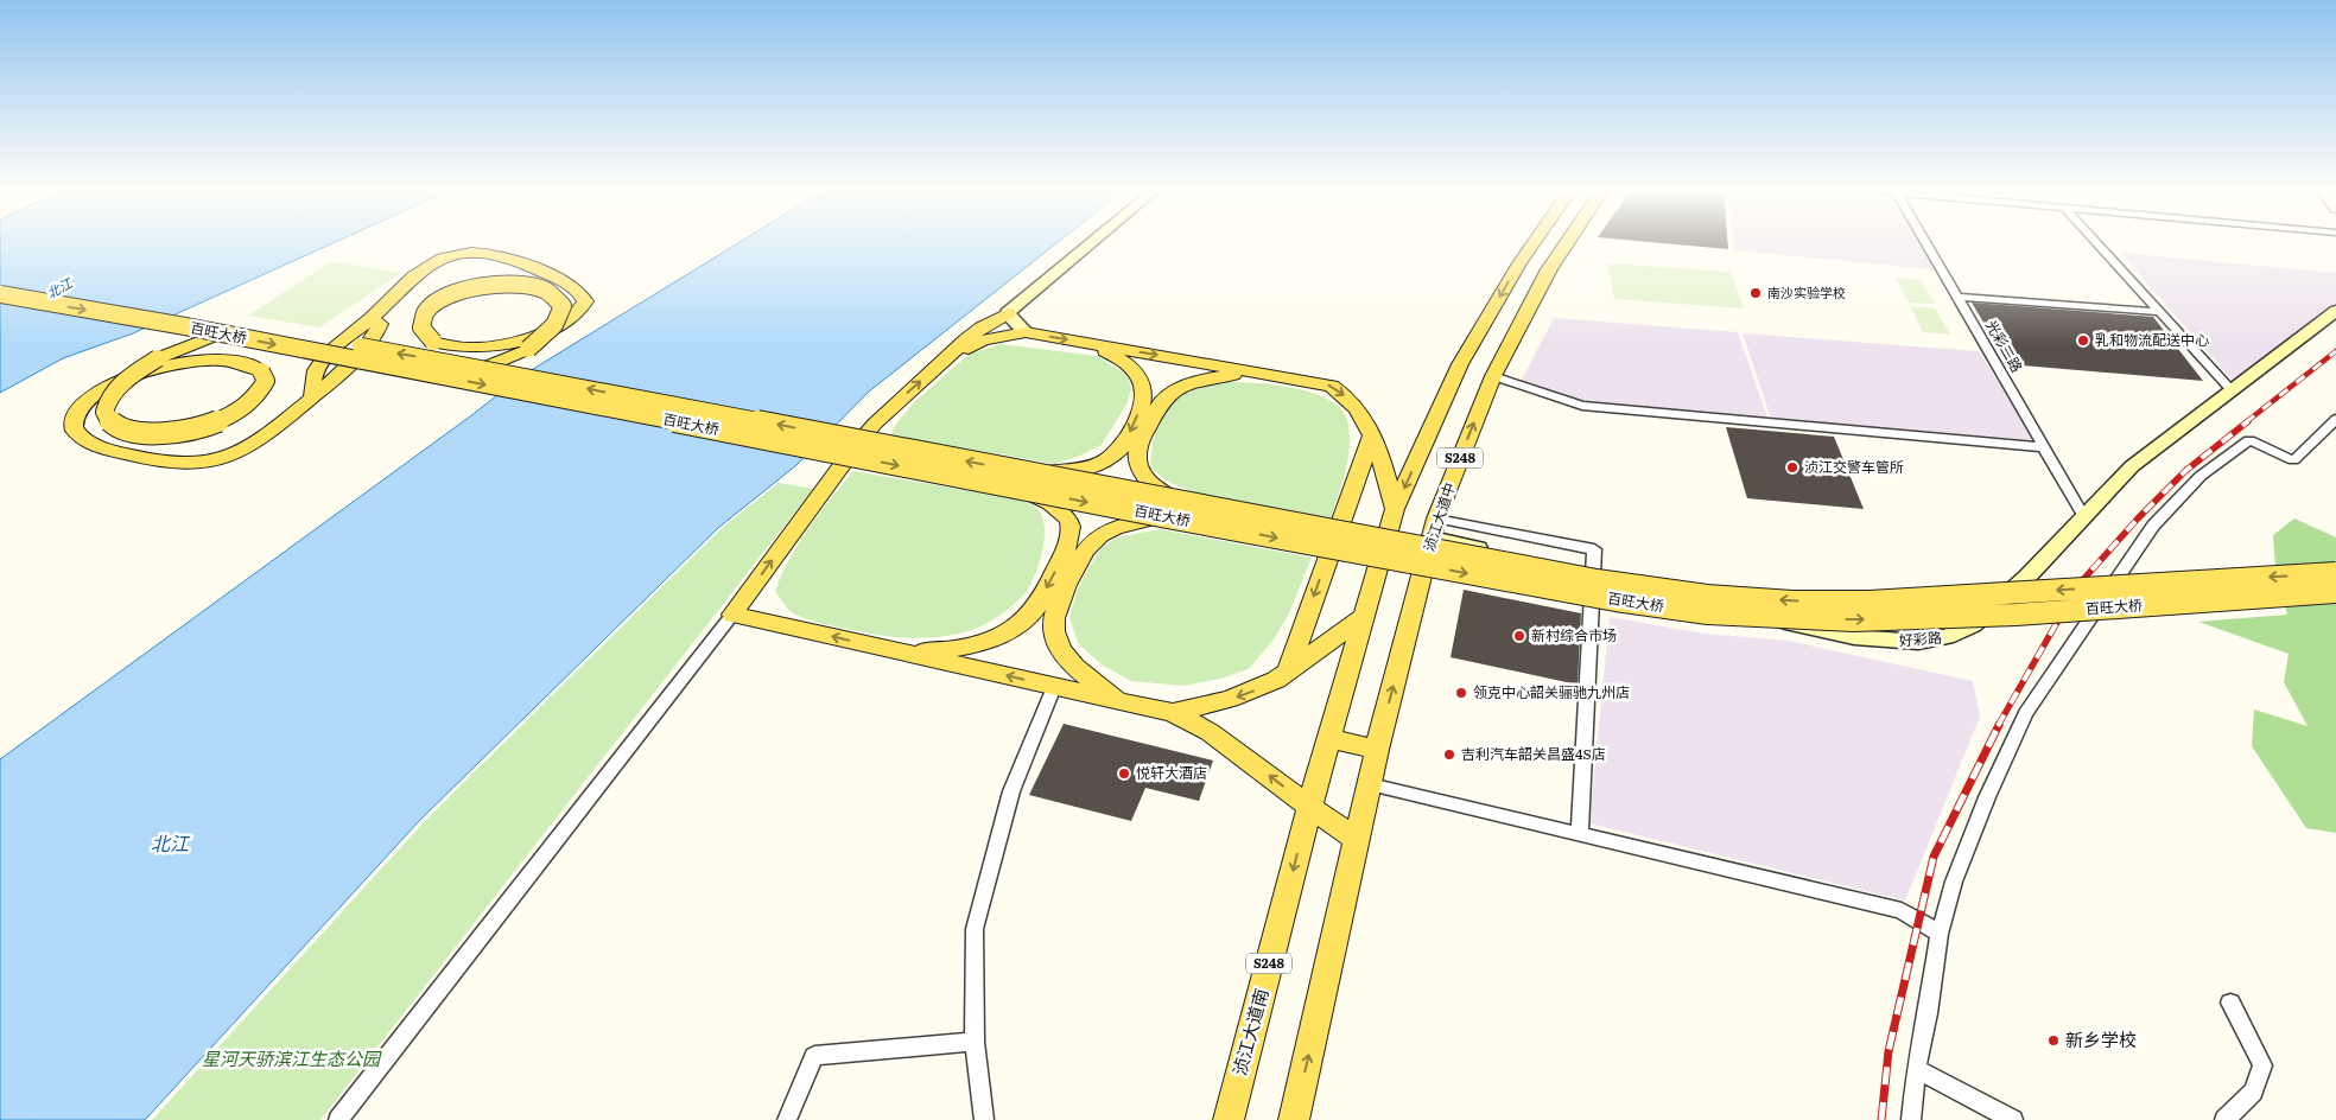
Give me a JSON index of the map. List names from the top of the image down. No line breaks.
{"streets":{"main road":["百旺大桥","S248","浈江大道中","浈江大道南"],"street":["光彩二路","好彩路"]},"crossings":[["光彩二路","好彩路"],["S248","浈江大道中"],["S248","浈江大道南"],["浈江大道中","好彩路"]],"water":["北江"],"parks":["星河天骄滨江生态公园"],"places":["南沙实验学校","乳和物流配送中心","浈江交警车管所","新村综合市场","领克中心韶关骊驰九州店","吉利汽车韶关昌盛4S店","悦轩大酒店","新乡学校"]}
